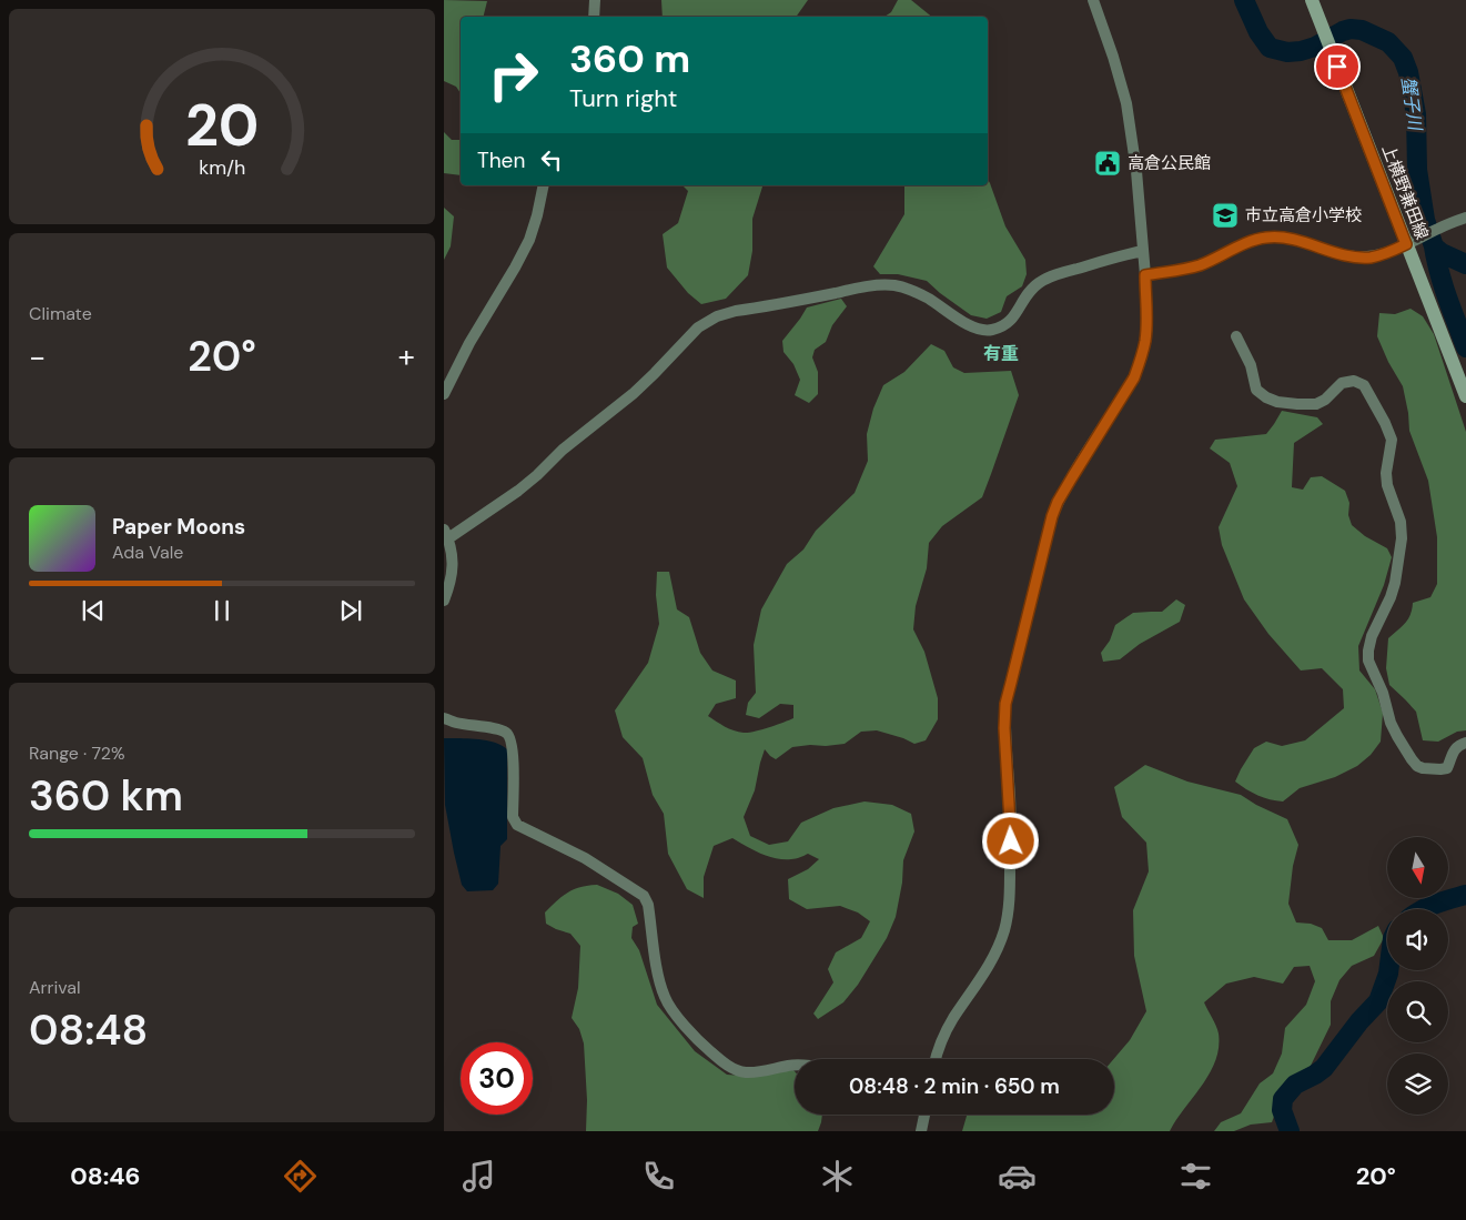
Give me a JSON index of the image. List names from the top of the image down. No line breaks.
{"streets":{"main road":["上横野兼田線"]},"districts":["有重"],"water":["蟹子川"],"places":{"public building":["高倉公民館"],"school or university":["市立高倉小学校"]},"north":"bottom","page":{"turn":["360 m","Turn right"],"then":"Then","tile":["Climate",["Range · 72%","360 km"],["Arrival","08:48"]],"heat":["−","20°","+"],"song":["Paper Moons","Ada Vale"],"limit":"30","trip":"08:48 · 2 min · 650 m","tabs":["08:46","20°"],"gauge":["20","km/h"]}}
